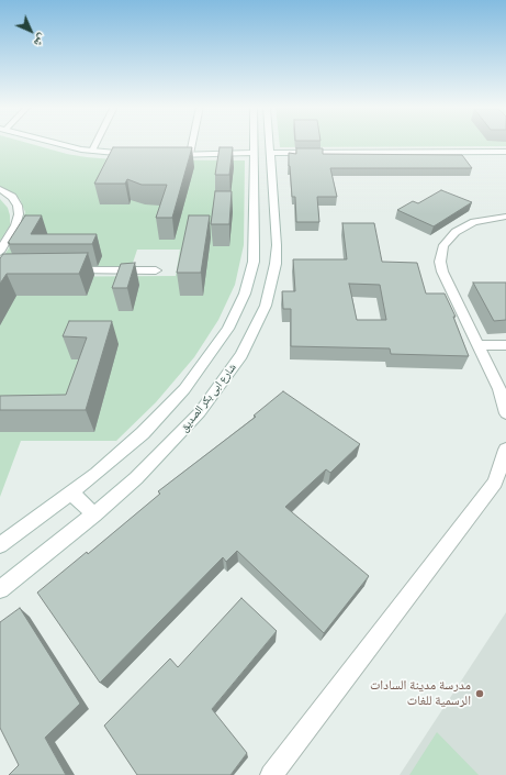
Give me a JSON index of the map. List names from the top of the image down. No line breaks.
{"streets":{"street":["شارع ابى بكر الصديق"]},"places":["مدرسة مدينة السادات الرسمية للغات"],"north":"bottom right"}
